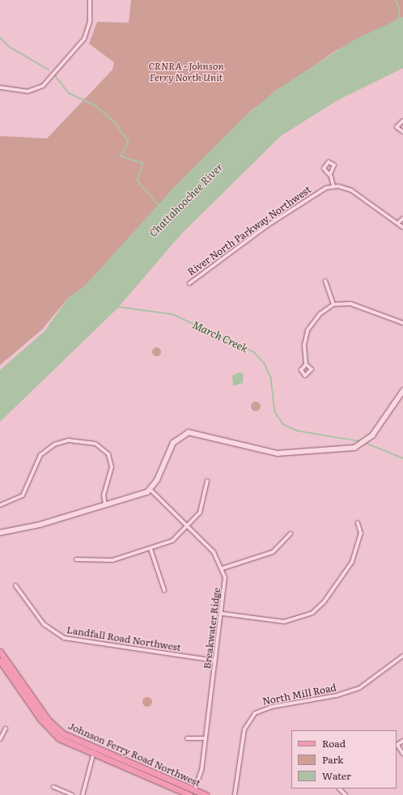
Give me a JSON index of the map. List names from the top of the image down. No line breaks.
{"streets":{"main road":["Johnson Ferry Road Northwest"],"street":["River North Parkway Northwest","Breakwater Ridge","Landfall Road Northwest","North Mill Road"]},"crossings":[["Breakwater Ridge","Landfall Road Northwest"],["Breakwater Ridge","Johnson Ferry Road Northwest"]],"water":["Chattahoochee River","March Creek"],"parks":["CRNRA - Johnson Ferry North Unit"],"legend":["Road","Park","Water"]}
